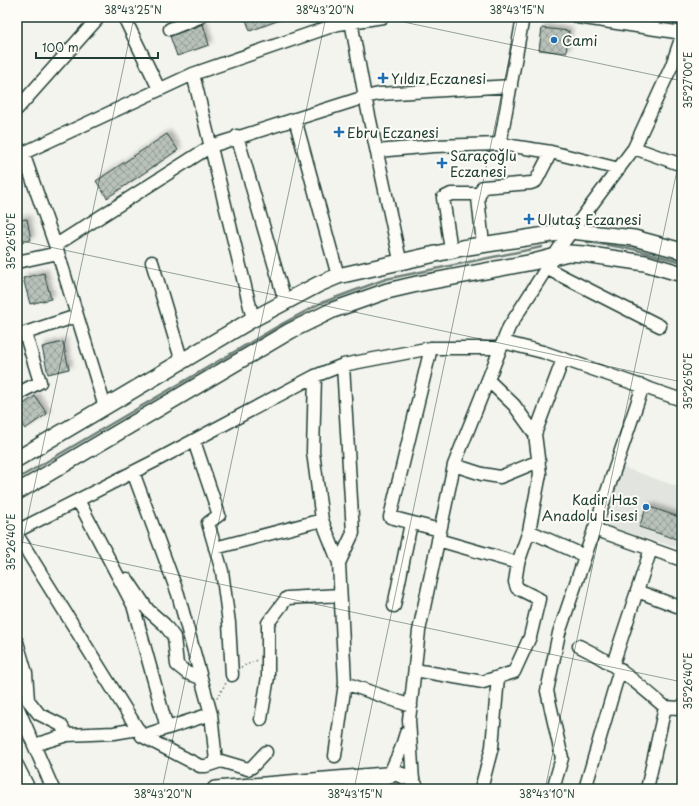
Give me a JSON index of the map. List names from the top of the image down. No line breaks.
{"places":{"other":["Cami","Kadir Has Anadolu Lisesi"],"health":["Yıldız Eczanesi","Ebru Eczanesi","Saraçoğlu Eczanesi","Ulutaş Eczanesi"]},"scale_bar":"100 m","coordinates":["38°43'25\"N","38°43'20\"N","38°43'15\"N","35°27'00\"E","35°26'50\"E","35°26'40\"E","38°43'10\"N"]}
